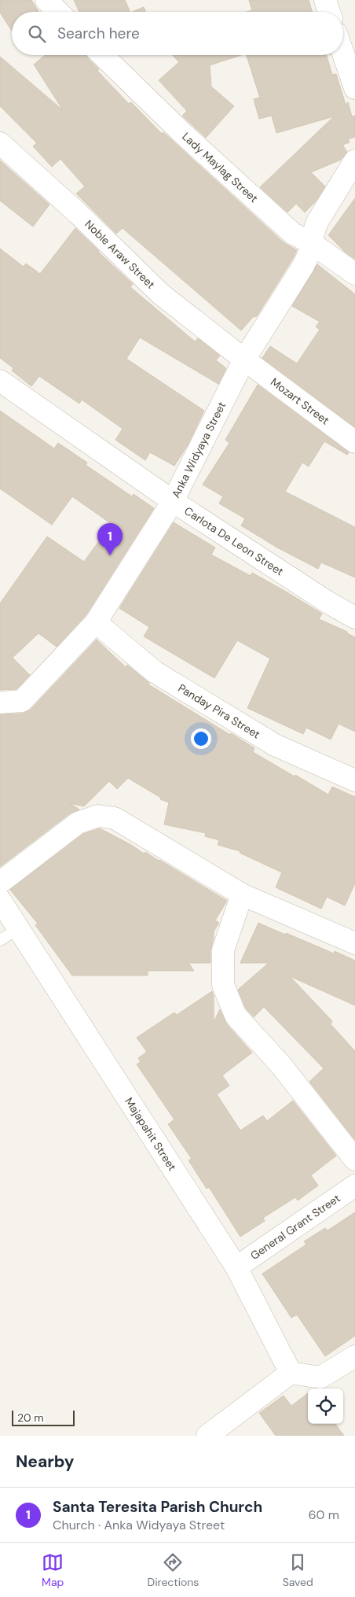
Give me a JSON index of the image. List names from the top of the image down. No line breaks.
{"streets":{"street":["Lady Maylag Street","Noble Araw Street","Mozart Street","Anka Widyaya Street","Carlota De Leon Street","Panday Pira Street","Majapahit Street","General Grant Street"]},"crossings":[["Lady Maylag Street","Anka Widyaya Street"],["Noble Araw Street","Mozart Street"],["Noble Araw Street","Anka Widyaya Street"],["Mozart Street","Anka Widyaya Street"],["Anka Widyaya Street","Carlota De Leon Street"],["Anka Widyaya Street","Panday Pira Street"],["Majapahit Street","General Grant Street"]],"scale_bar":"20 m","page":{"search":"Search here","pins":"1","scale":"20 m","heading":"Nearby","list":[{"mark":"1","name":"Santa Teresita Parish Church","note":"Church · Anka Widyaya Street","value":"60 m"}],"nav":["Map","Directions","Saved"]}}
